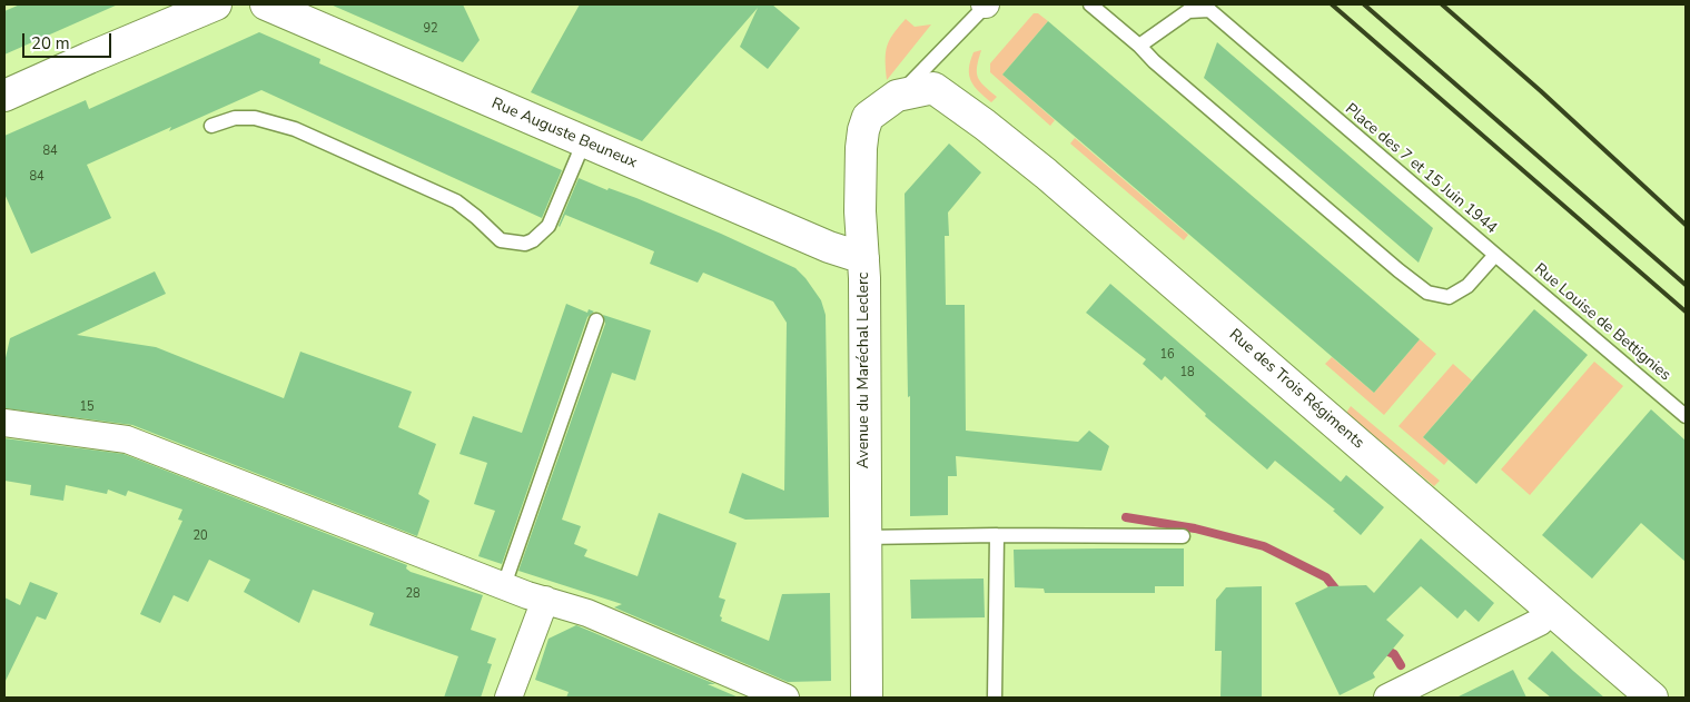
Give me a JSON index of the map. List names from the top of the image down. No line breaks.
{"streets":{"main road":["Rue Auguste Beuneux","Avenue du Maréchal Leclerc","Rue des Trois Régiments"],"lane":["Place des 7 et 15 Juin 1944","Rue Louise de Bettignies"]},"crossings":[["Rue Auguste Beuneux","Avenue du Maréchal Leclerc"],["Place des 7 et 15 Juin 1944","Rue Louise de Bettignies"],["Avenue du Maréchal Leclerc","Rue des Trois Régiments"]],"house_numbers":["92","84","84","16","18","15","20","28"],"scale_bar":"20 m"}
